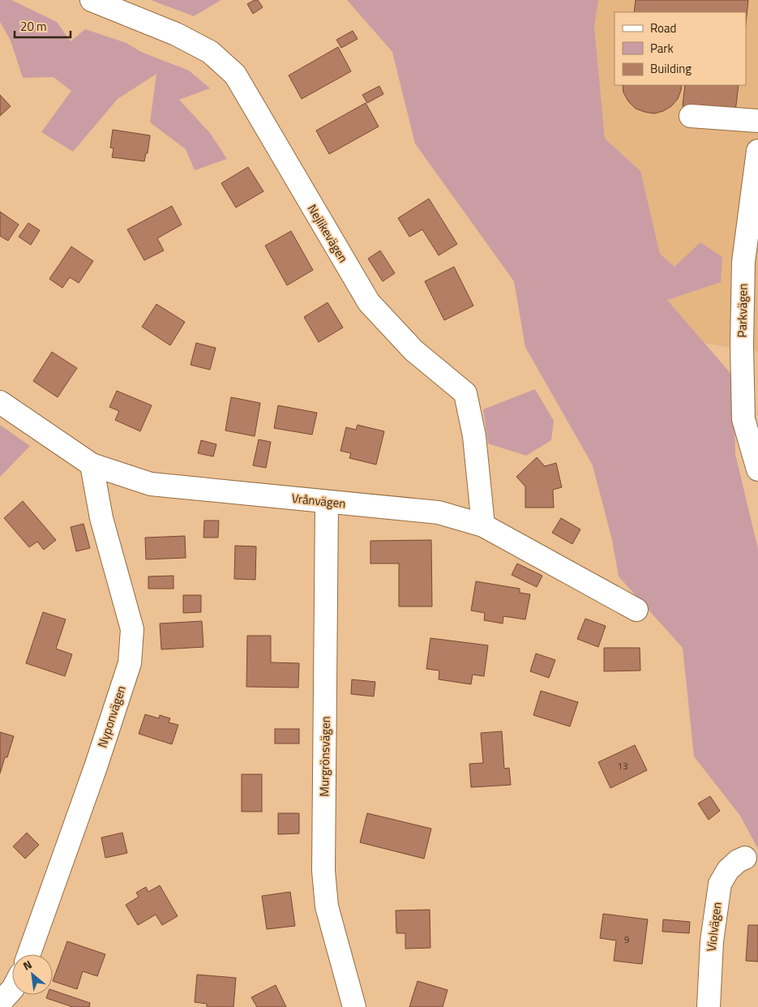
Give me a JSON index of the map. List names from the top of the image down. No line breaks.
{"streets":{"street":["Nejlikevägen","Parkvägen","Vrånvägen","Nyponvägen","Murgrönsvägen","Violvägen"]},"crossings":[["Nejlikevägen","Vrånvägen"],["Vrånvägen","Nyponvägen"],["Vrånvägen","Murgrönsvägen"]],"house_numbers":["13","9"],"legend":["Road","Park","Building"],"scale_bar":"20 m","north":"top left"}
